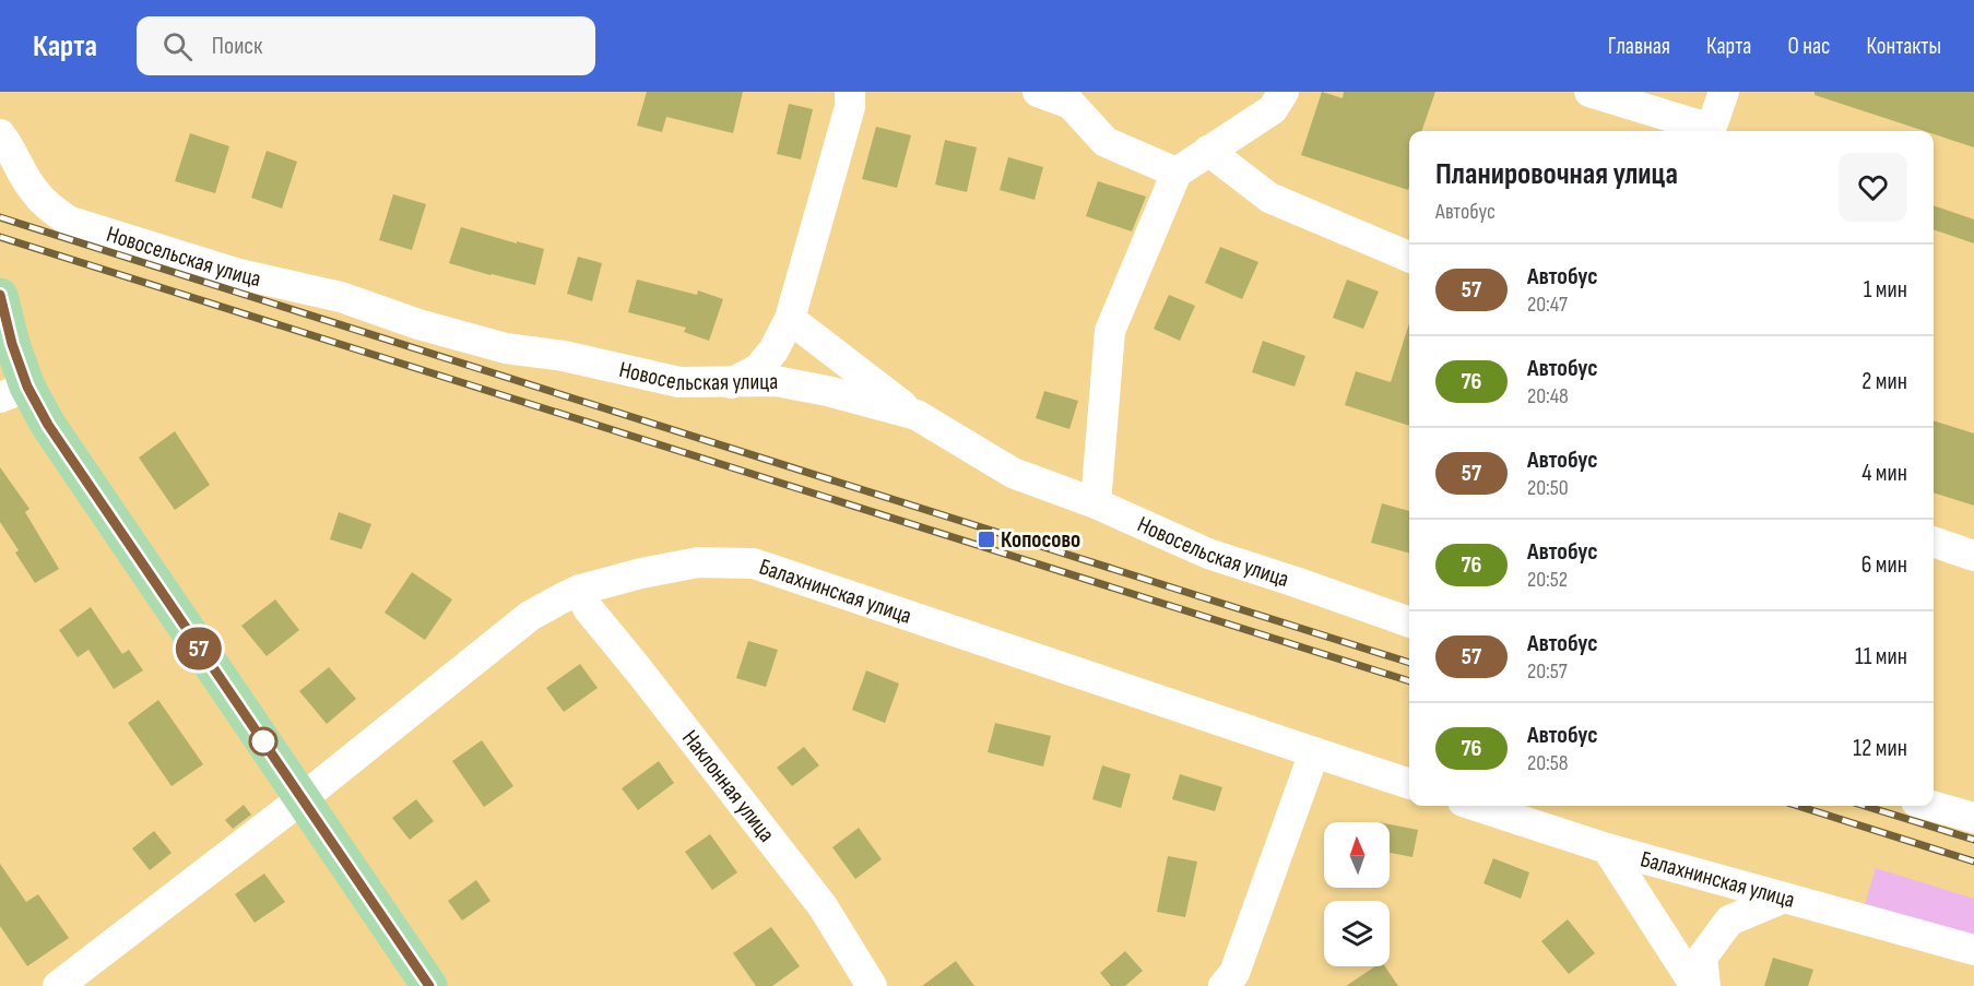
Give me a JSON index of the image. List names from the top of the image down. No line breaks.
{"streets":{"street":["Новосельская улица","Балахнинская улица","Наклонная улица"]},"crossings":[["Балахнинская улица","Наклонная улица"]],"places":{"transit":["Копосово"]},"lines":["bus line 57"],"north":"top","page":{"header":"Карта","search":"Поиск","nav":["Главная","Карта","О нас","Контакты"],"on_map":"57","heading":["Планировочная улица","Автобус"],"list":[{"mark":"57","name":"Автобус","note":"20:47","value":"1 мин"},{"mark":"76","name":"Автобус","note":"20:48","value":"2 мин"},{"mark":"57","name":"Автобус","note":"20:50","value":"4 мин"},{"mark":"76","name":"Автобус","note":"20:52","value":"6 мин"},{"mark":"57","name":"Автобус","note":"20:57","value":"11 мин"},{"mark":"76","name":"Автобус","note":"20:58","value":"12 мин"}]}}
